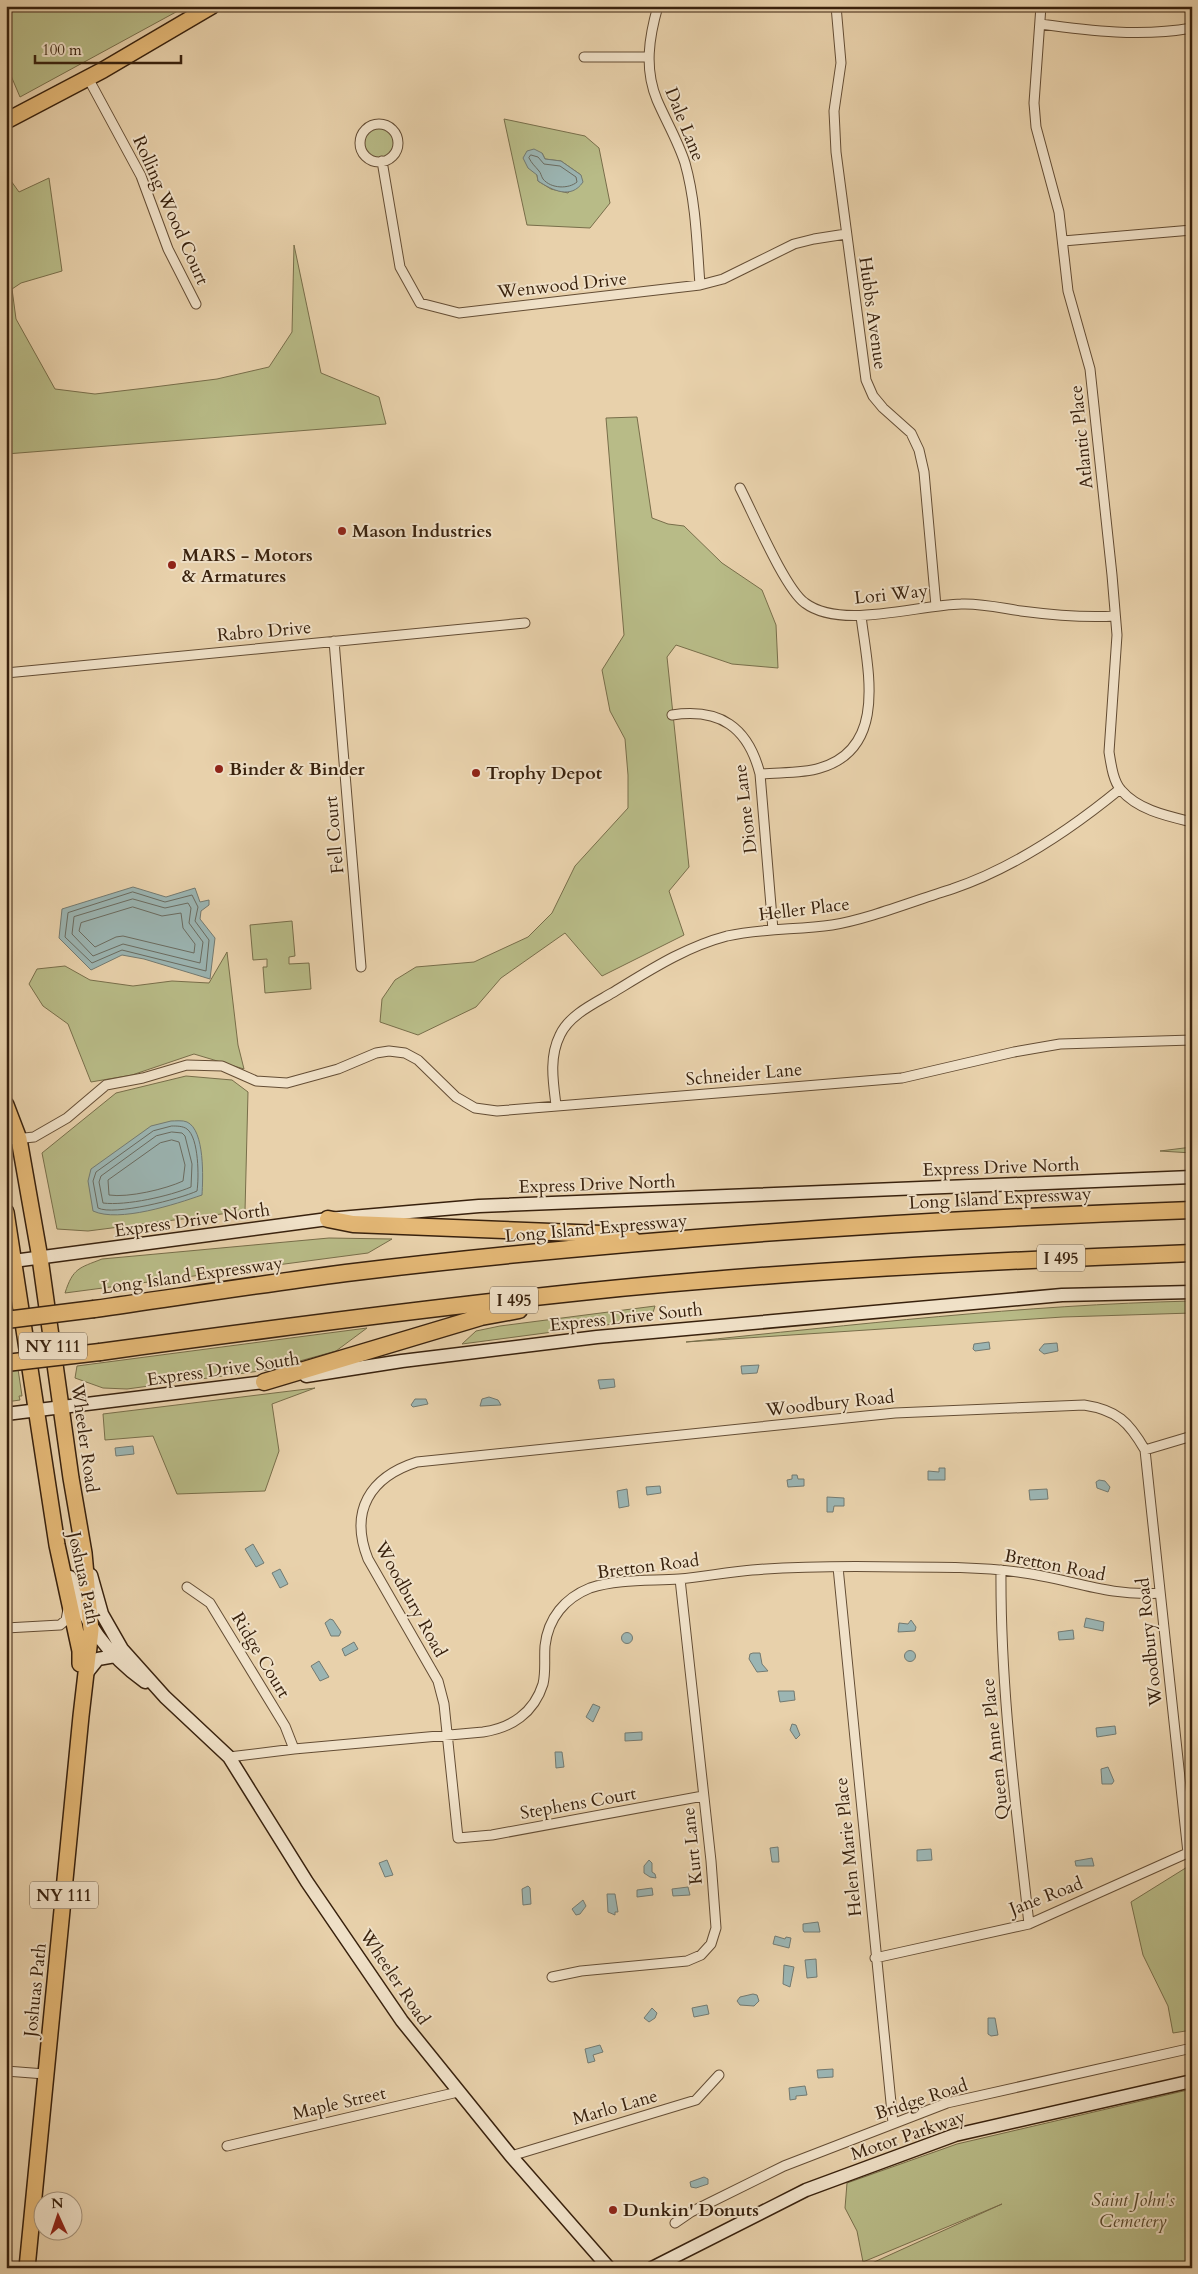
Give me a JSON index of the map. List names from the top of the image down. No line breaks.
{"streets":{"highway":["Long Island Expressway","I 495"],"main road":["Express Drive North","Express Drive South","NY 111","Wheeler Road","Joshuas Path","Motor Parkway"],"street":["Dale Lane","Rolling Wood Court","Wenwood Drive","Hubbs Avenue","Atlantic Place","Lori Way","Rabro Drive","Dione Lane","Fell Court","Heller Place","Schneider Lane","Woodbury Road","Bretton Road","Ridge Court","Queen Anne Place","Stephens Court","Kurt Lane","Helen Marie Place","Jane Road","Bridge Road","Maple Street","Marlo Lane"]},"crossings":[["Dale Lane","Wenwood Drive"],["Wenwood Drive","Hubbs Avenue"],["Hubbs Avenue","Lori Way"],["Atlantic Place","Lori Way"],["Atlantic Place","Heller Place"],["Rabro Drive","Fell Court"],["Dione Lane","Heller Place"],["Heller Place","Schneider Lane"],["Schneider Lane","Wheeler Road"],["Express Drive North","Wheeler Road"],["Express Drive South","Wheeler Road"],["Woodbury Road","Bretton Road"],["Woodbury Road","Stephens Court"],["Woodbury Road","Jane Road"],["Wheeler Road","Bretton Road"],["Wheeler Road","Joshuas Path"],["Wheeler Road","Maple Street"],["Wheeler Road","Marlo Lane"],["Bretton Road","Ridge Court"],["Bretton Road","Queen Anne Place"],["Bretton Road","Kurt Lane"],["Bretton Road","Helen Marie Place"],["Queen Anne Place","Jane Road"],["Stephens Court","Kurt Lane"],["Helen Marie Place","Jane Road"],["Helen Marie Place","Bridge Road"]],"parks":["Saint John's Cemetery"],"places":["Mason Industries","MARS - Motors & Armatures","Binder & Binder","Trophy Depot","Dunkin' Donuts"],"scale_bar":"100 m","north":"top"}
